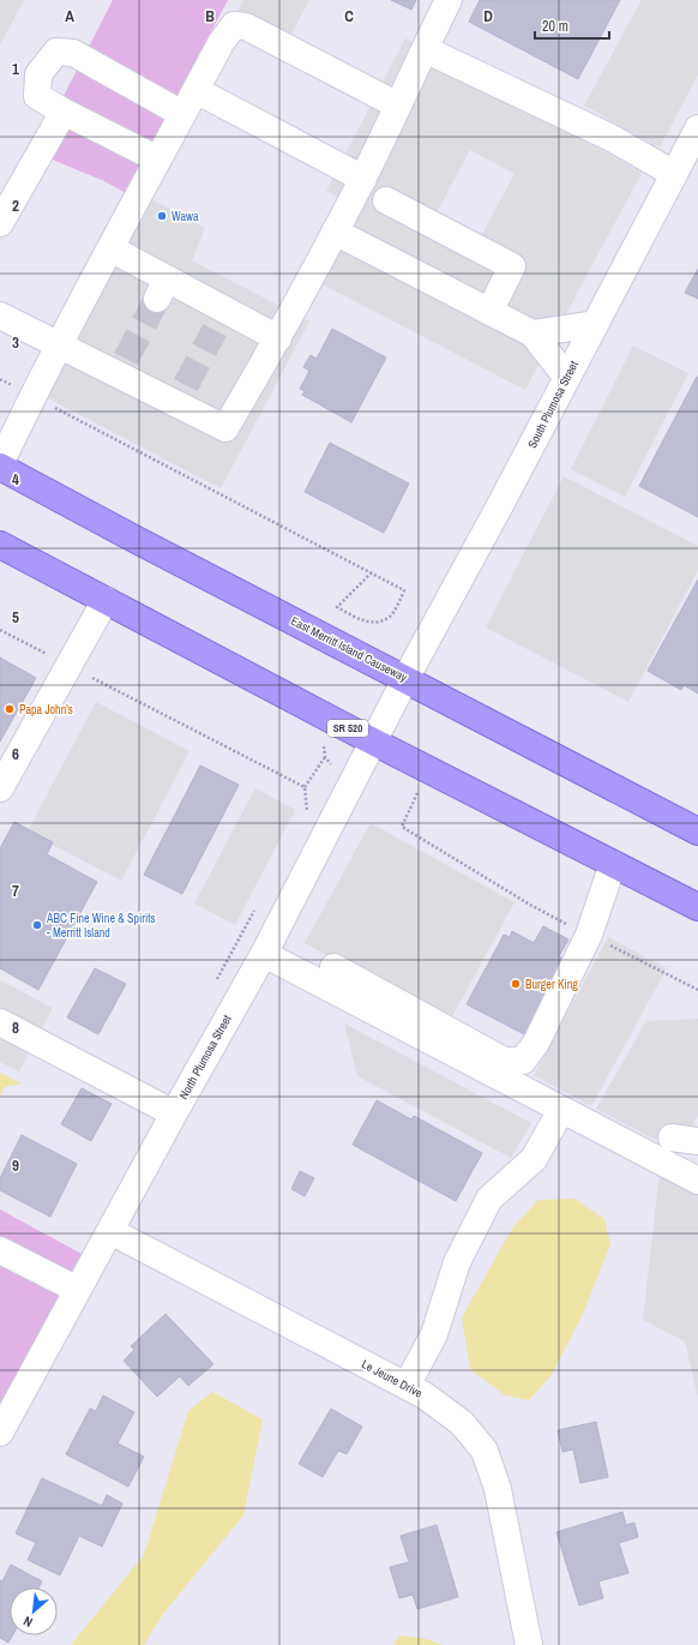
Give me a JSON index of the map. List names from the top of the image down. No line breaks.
{"streets":{"main road":["East Merritt Island Causeway","SR 520"],"street":["South Plumosa Street","North Plumosa Street","Le Jeune Drive"]},"crossings":[["South Plumosa Street","East Merritt Island Causeway"],["South Plumosa Street","North Plumosa Street"],["East Merritt Island Causeway","North Plumosa Street"],["SR 520","North Plumosa Street"],["North Plumosa Street","Le Jeune Drive"]],"places":["Wawa","Papa John's","ABC Fine Wine & Spirits - Merritt Island","Burger King"],"scale_bar":"20 m","north":"bottom left","grid":{"columns":["A","B","C","D"],"rows":["1","2","3","4","5","6","7","8","9"]}}
